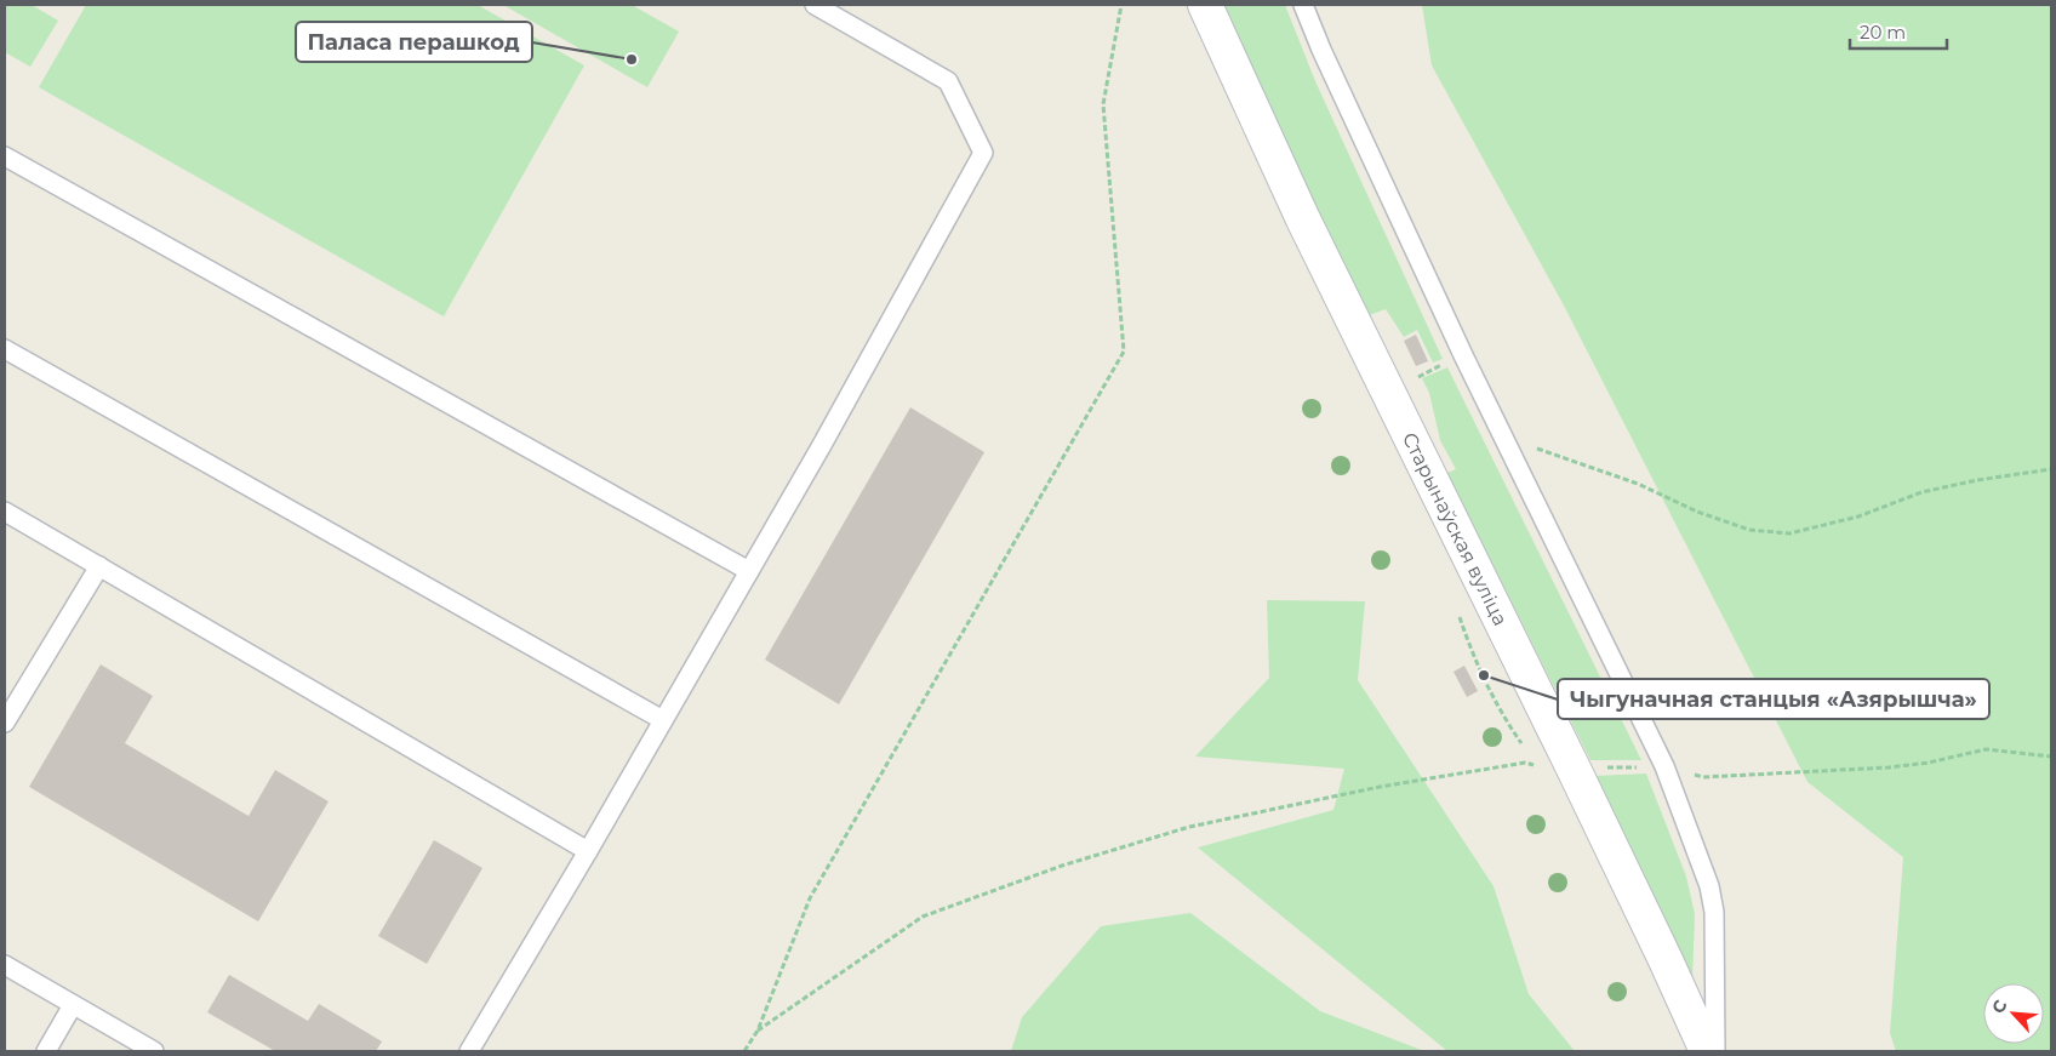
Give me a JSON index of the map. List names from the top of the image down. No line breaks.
{"streets":{"main road":["Старынаўская вуліца"]},"places":["Паласа перашкод","Чыгуначная станцыя «Азярышча»"],"scale_bar":"20 m","north":"top left"}
